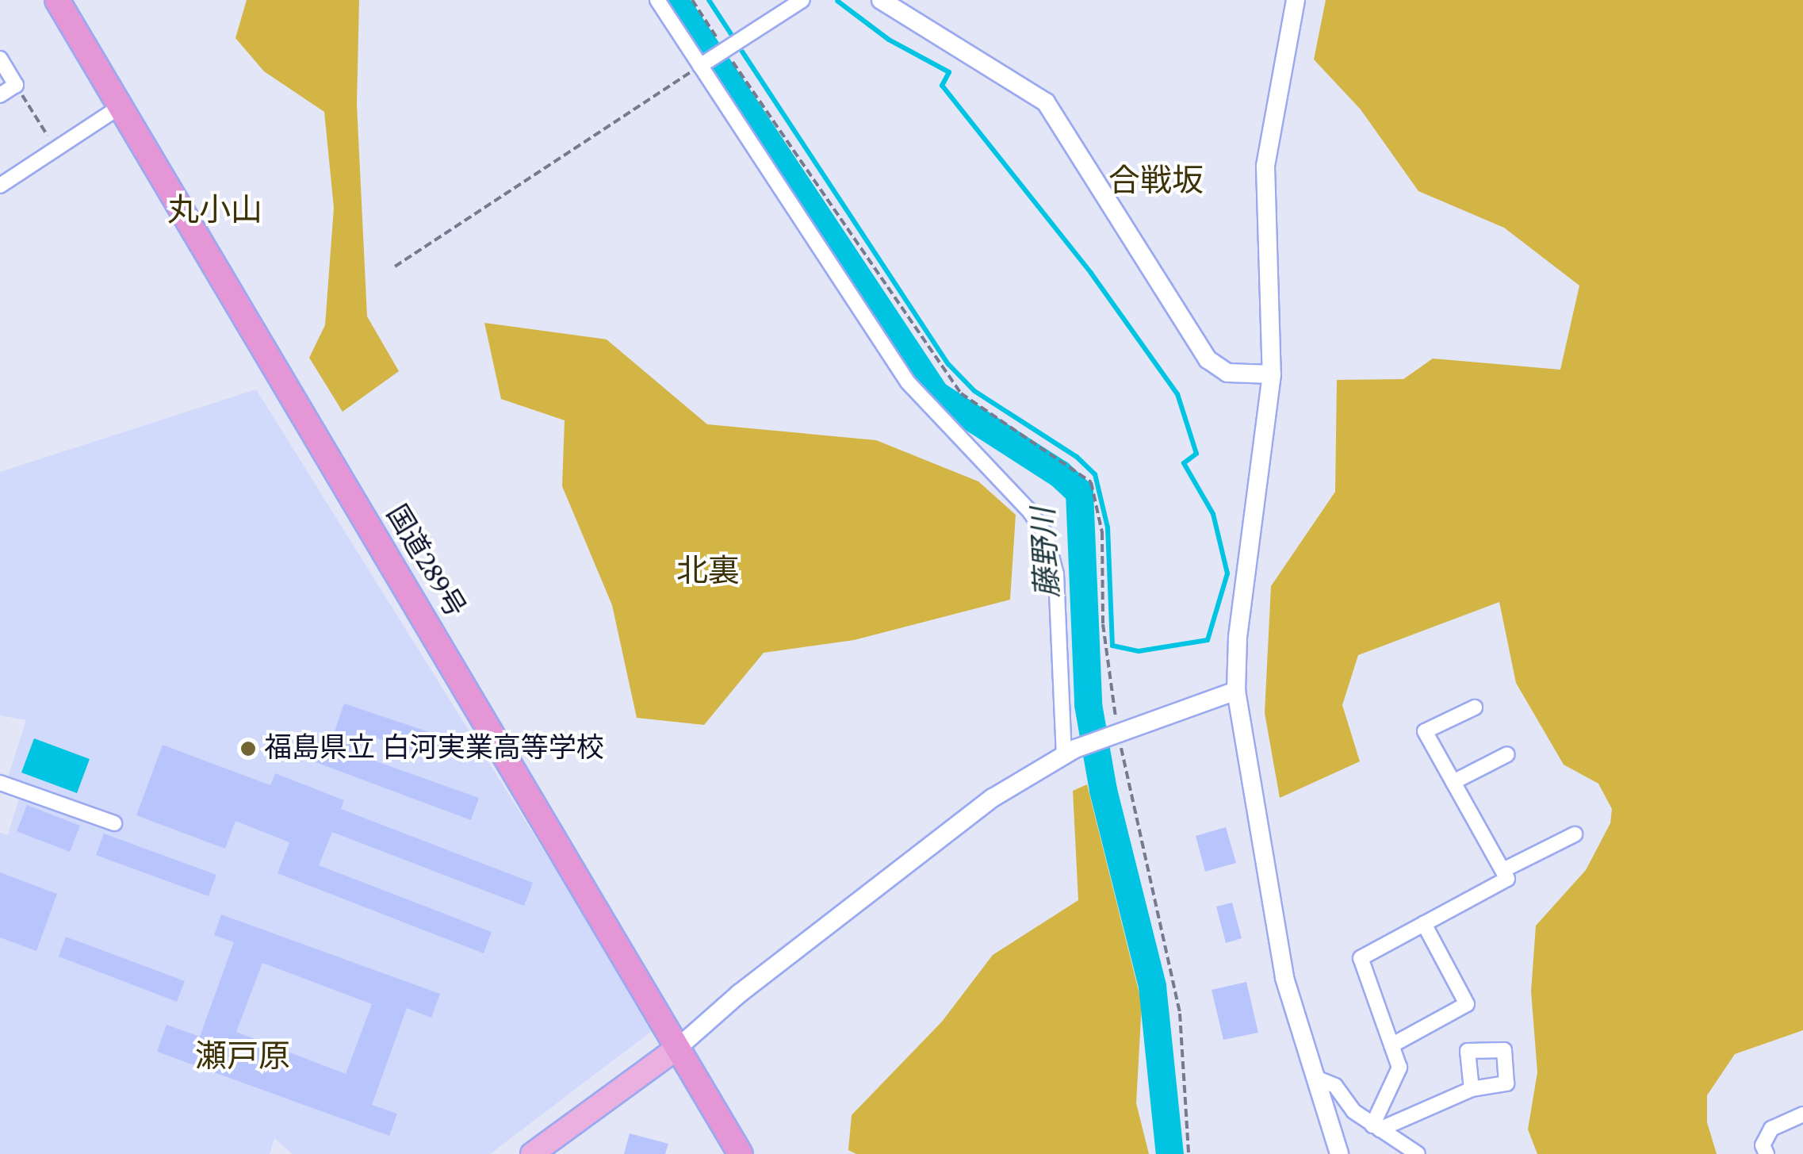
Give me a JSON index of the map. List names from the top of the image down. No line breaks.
{"streets":{"highway":["国道289号"]},"districts":["合戦坂","丸小山","北裏","瀬戸原"],"water":["藤野川"],"places":["福島県立 白河実業高等学校"]}
